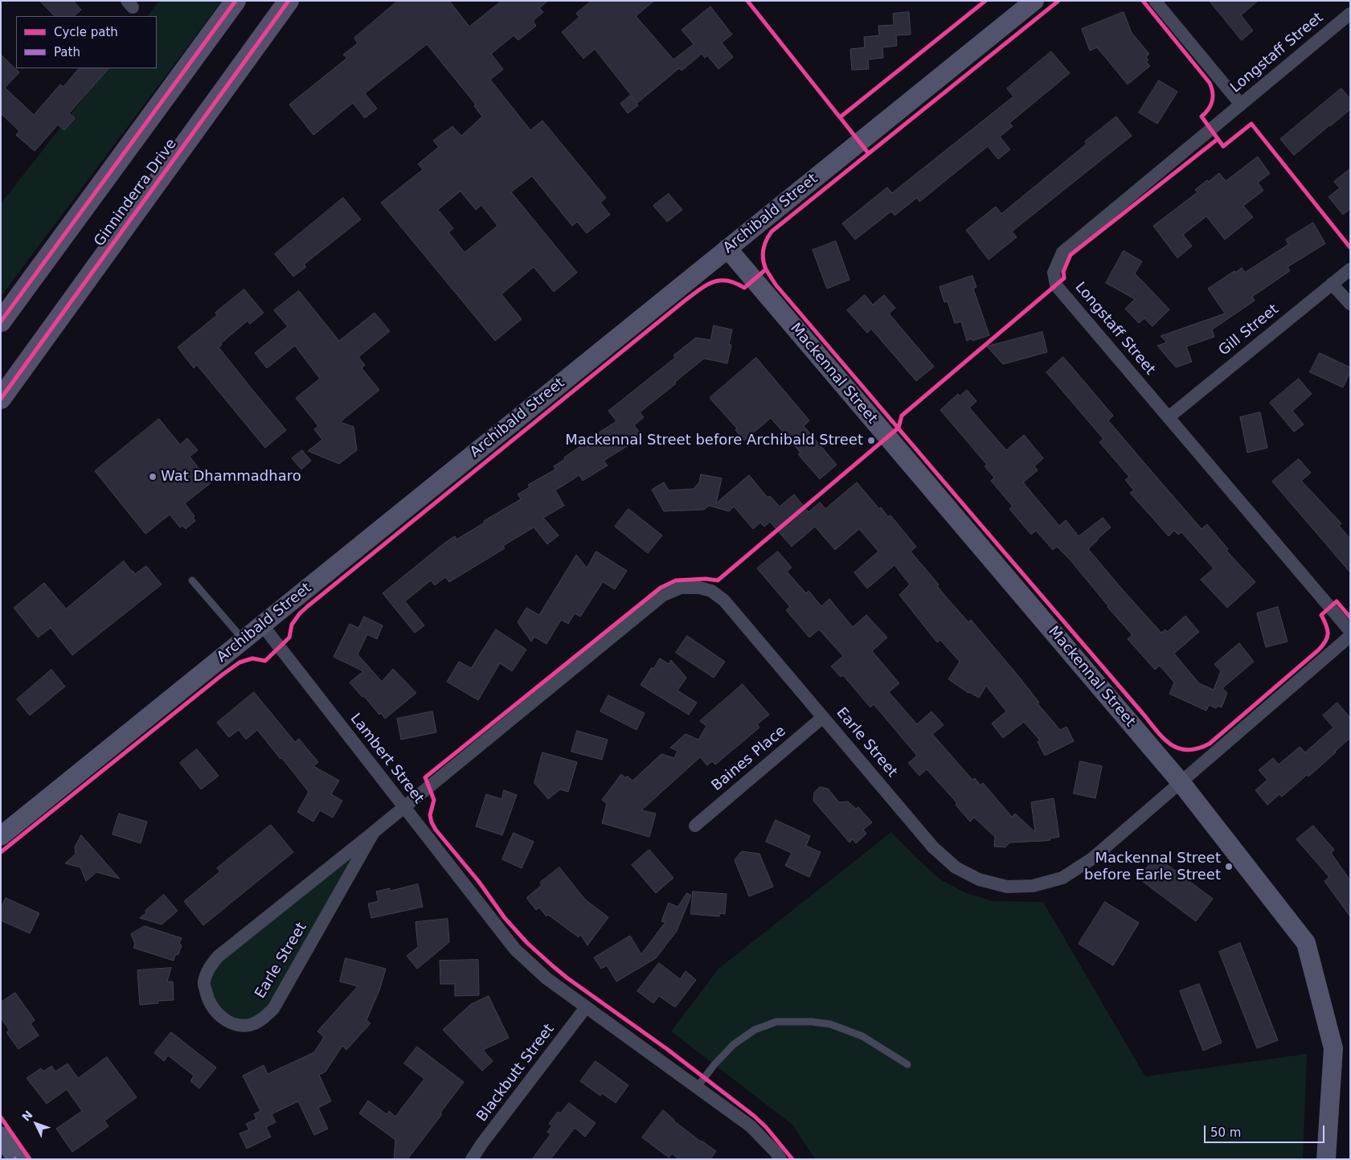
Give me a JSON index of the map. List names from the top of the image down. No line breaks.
{"streets":{"main road":["Ginninderra Drive"],"street":["Longstaff Street","Archibald Street","Gill Street","Mackennal Street","Earle Street","Lambert Street","Baines Place","Blackbutt Street"]},"crossings":[["Longstaff Street","Gill Street"],["Archibald Street","Mackennal Street"],["Archibald Street","Lambert Street"],["Mackennal Street","Earle Street"],["Earle Street","Lambert Street"],["Earle Street","Baines Place"],["Lambert Street","Blackbutt Street"]],"places":["Mackennal Street before Archibald Street","Wat Dhammadharo","Mackennal Street before Earle Street"],"legend":["Cycle path","Path"],"scale_bar":"50 m","north":"top left"}
